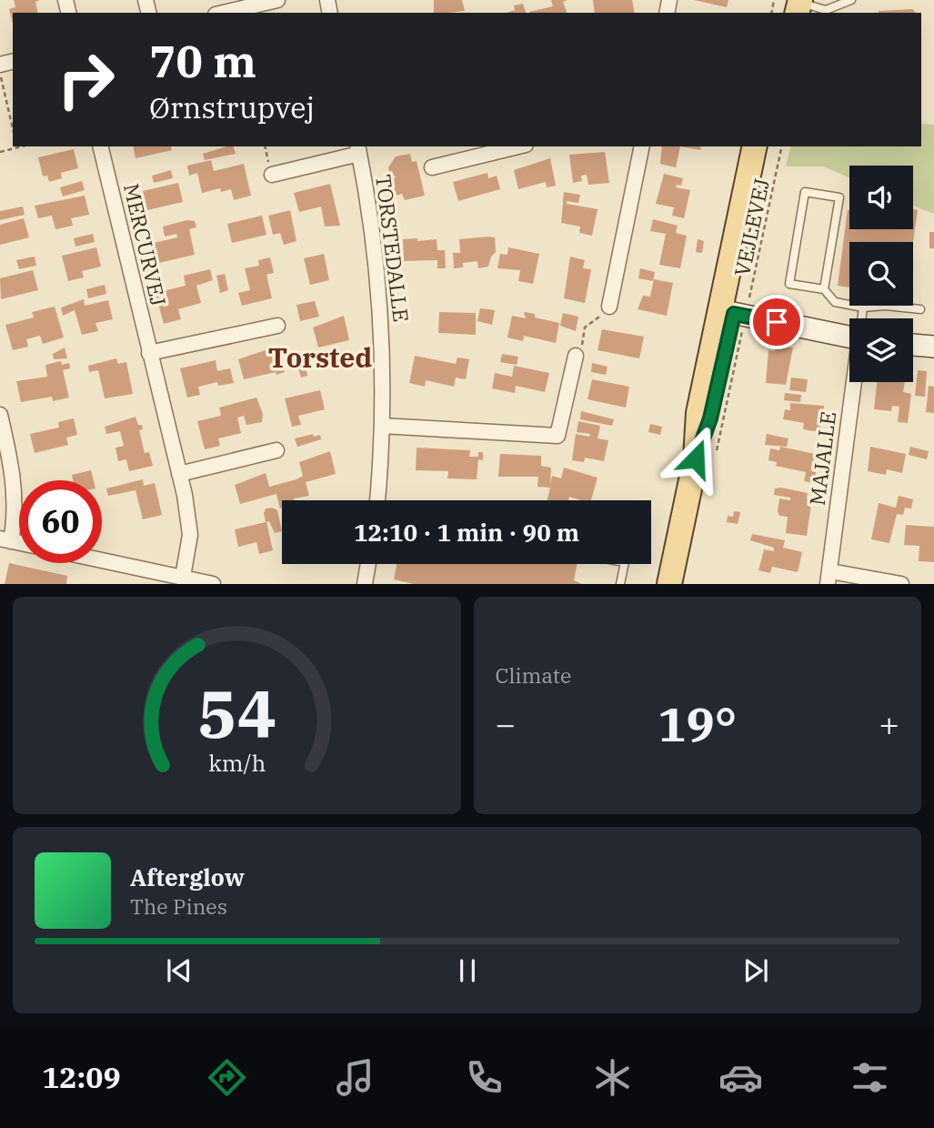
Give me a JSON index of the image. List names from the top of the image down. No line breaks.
{"streets":{"main road":["VEJLEVEJ"],"street":["MERCURVEJ","TORSTEDALLE","MAJALLE"]},"districts":["Torsted"],"page":{"turn":["70 m","Ørnstrupvej"],"limit":"60","trip":"12:10 · 1 min · 90 m","tile":"Climate","heat":["−","19°","+"],"song":["Afterglow","The Pines"],"tabs":"12:09","gauge":["54","km/h"]}}
